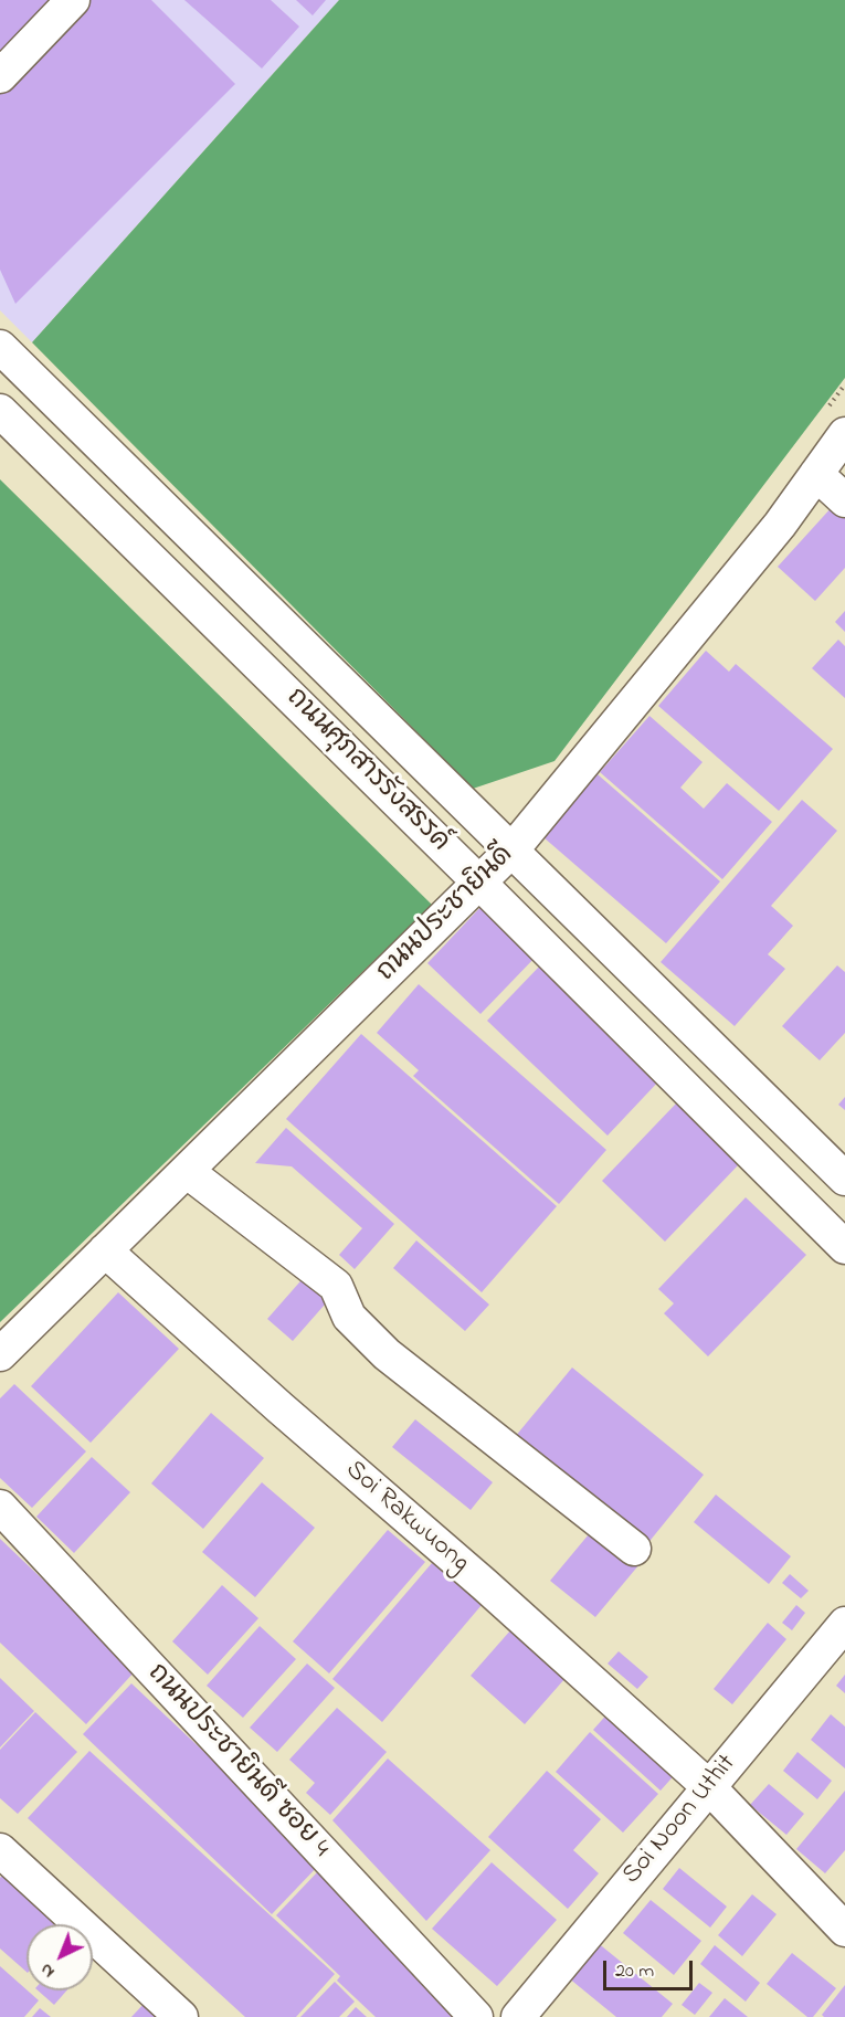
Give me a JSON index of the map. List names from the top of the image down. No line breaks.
{"streets":{"street":["ถนนศุภสารรังสรรค์","ถนนประชายินดี","Soi Rakwuong","ถนนประชายินดี ซอย 4","Soi Noon Uthit"]},"crossings":[["ถนนศุภสารรังสรรค์","ถนนประชายินดี"],["ถนนประชายินดี","Soi Rakwuong"],["Soi Rakwuong","Soi Noon Uthit"]],"scale_bar":"20 m","north":"bottom left"}
